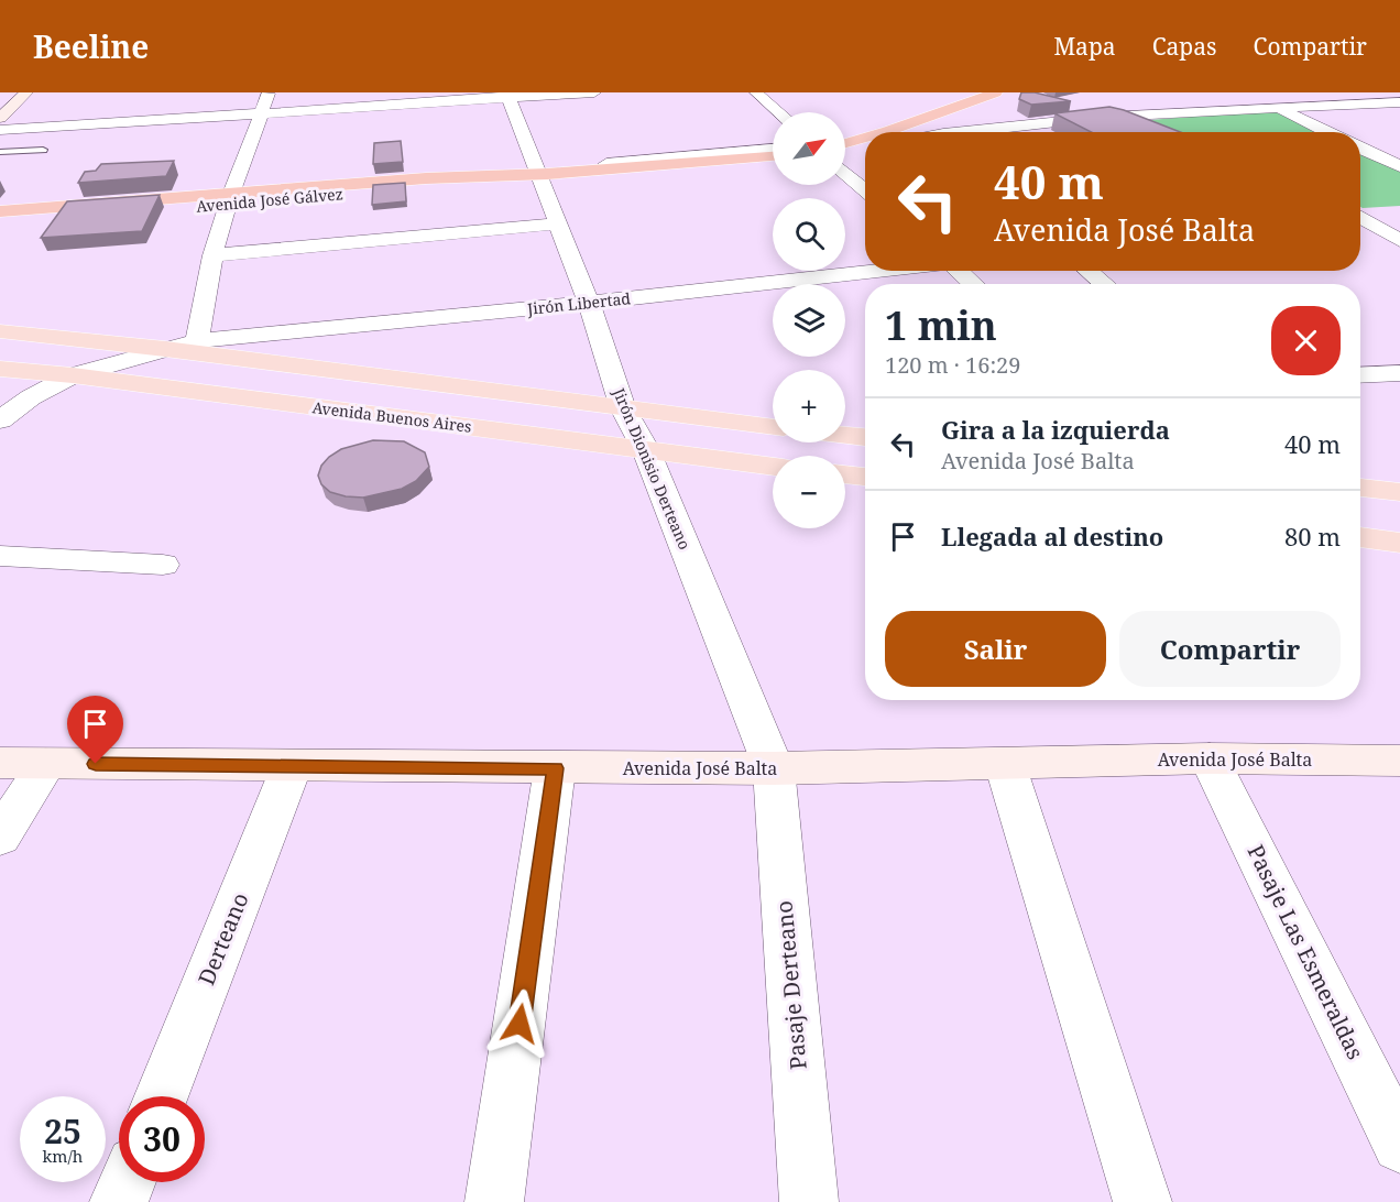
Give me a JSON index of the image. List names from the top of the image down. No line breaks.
{"streets":{"highway":["Avenida José Gálvez"],"main road":["Avenida Buenos Aires","Avenida José Balta"],"street":["Jirón Libertad","Jirón Dionisio Derteano","Derteano","Pasaje Las Esmeraldas","Pasaje Derteano"]},"crossings":[["Avenida José Gálvez","Jirón Dionisio Derteano"],["Jirón Libertad","Avenida Buenos Aires"],["Jirón Libertad","Jirón Dionisio Derteano"],["Avenida Buenos Aires","Jirón Dionisio Derteano"],["Jirón Dionisio Derteano","Avenida José Balta"],["Jirón Dionisio Derteano","Pasaje Derteano"],["Avenida José Balta","Derteano"],["Avenida José Balta","Pasaje Las Esmeraldas"],["Avenida José Balta","Pasaje Derteano"]],"north":"top right","page":{"header":"Beeline","nav":["Mapa","Capas","Compartir"],"map_buttons":["+","−"],"turn":["40 m","Avenida José Balta"],"heading":["1 min","120 m · 16:29"],"list":[{"name":"Gira a la izquierda","note":"Avenida José Balta","value":"40 m"},{"name":"Llegada al destino","value":"80 m"}],"buttons":["Salir","Compartir"],"speed":"25 km/h","limit":"30"}}
